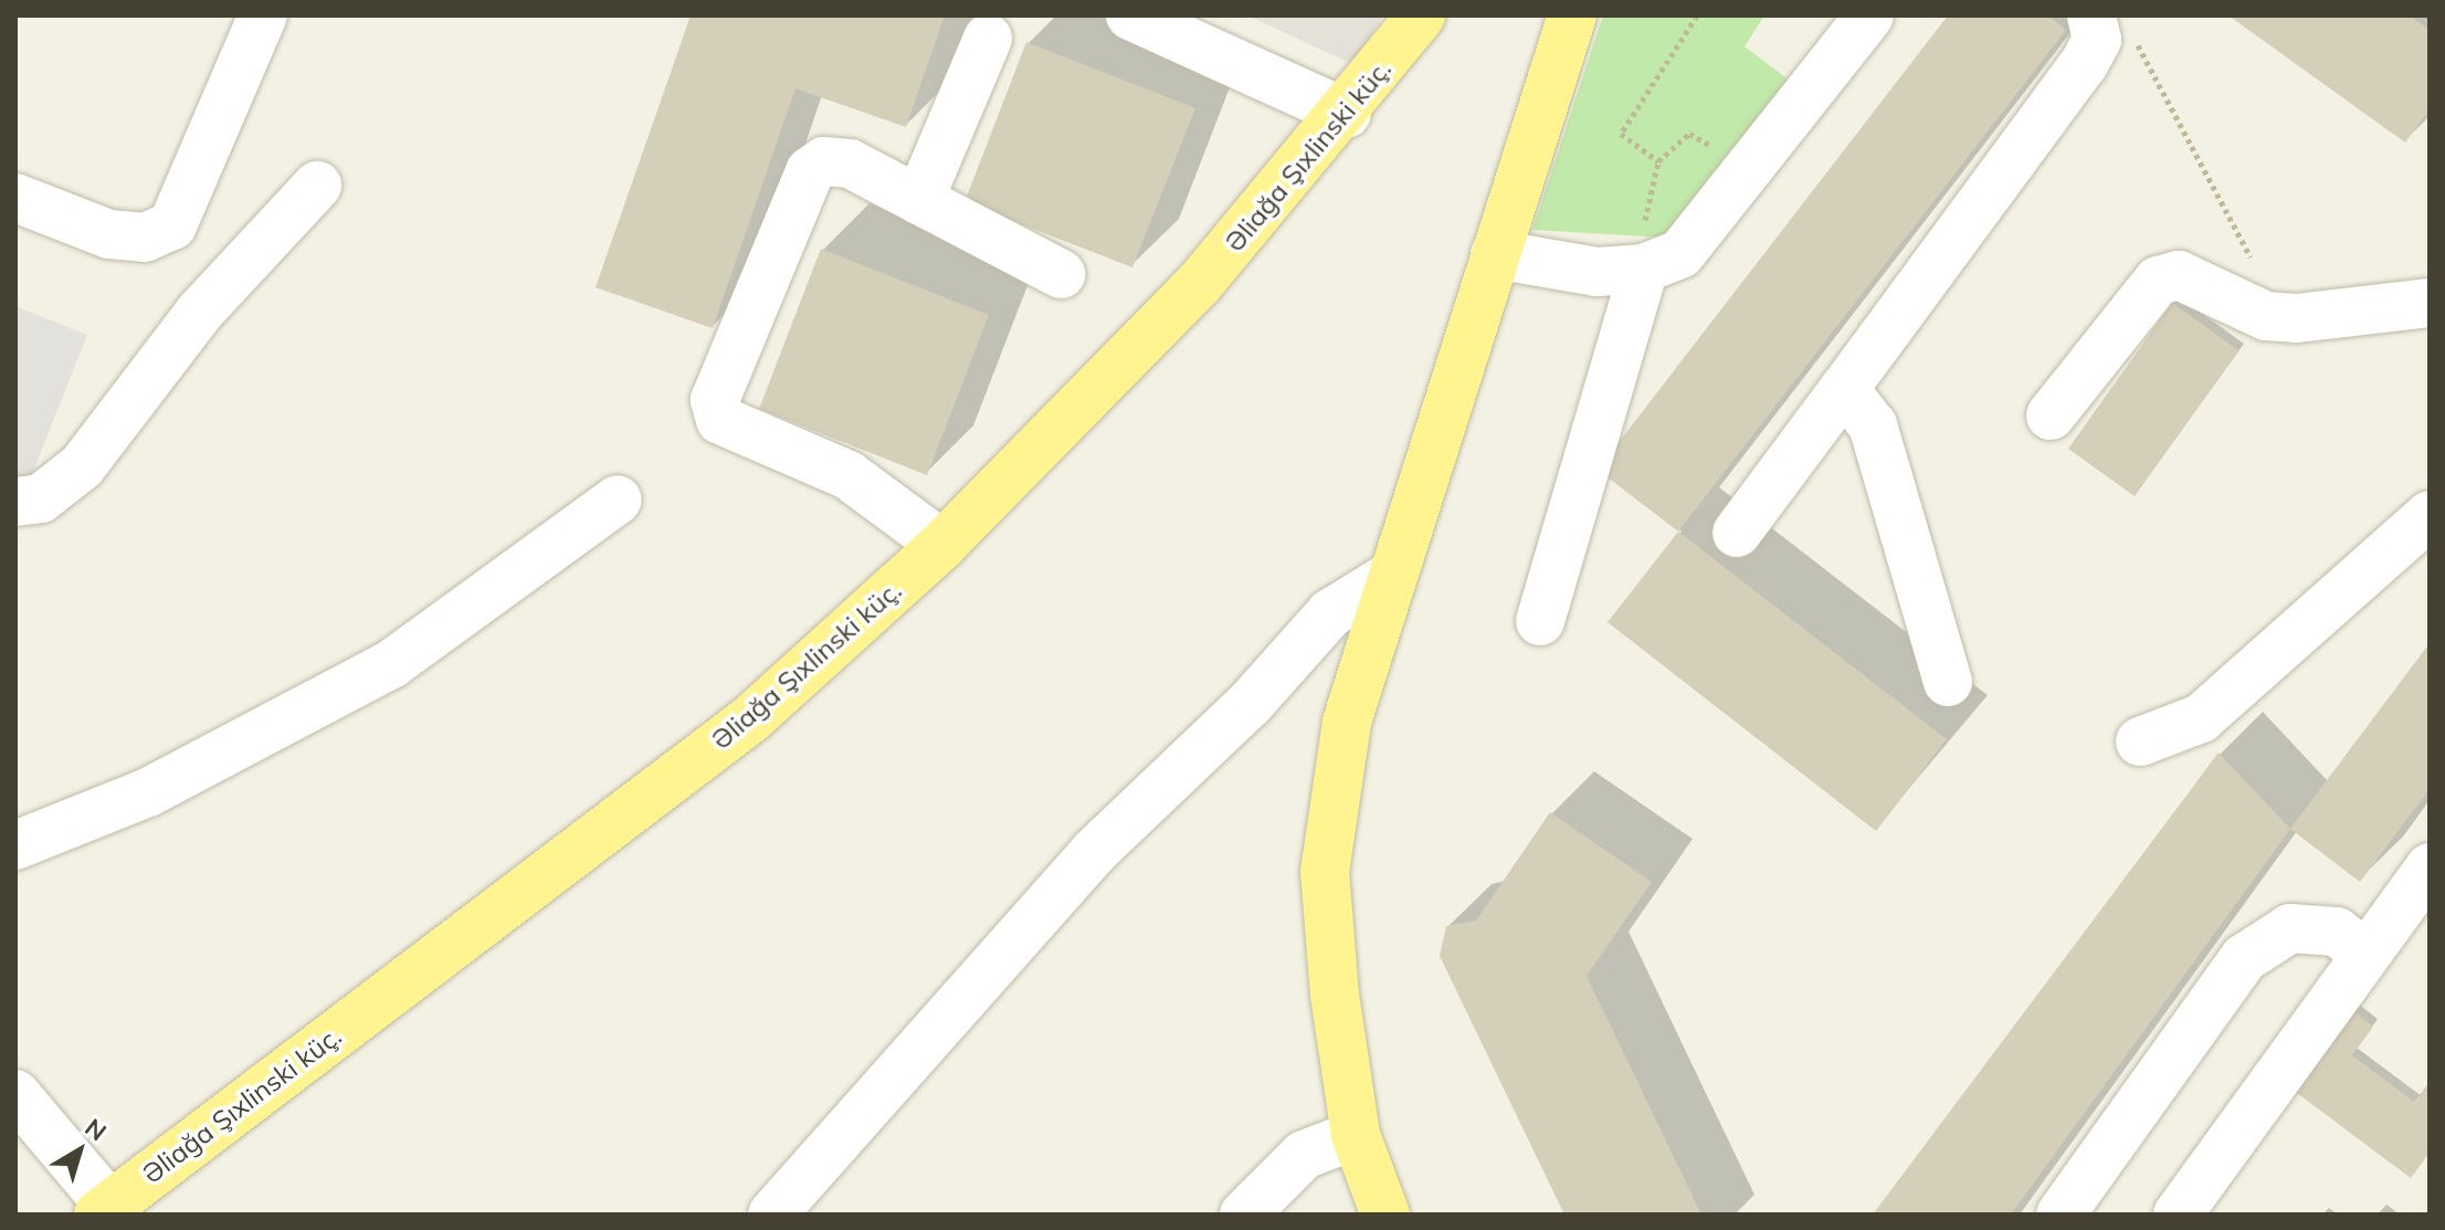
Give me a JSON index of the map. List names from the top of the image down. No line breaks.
{"streets":{"main road":["Əliağa Şıxlinski küç."]},"north":"top right"}
